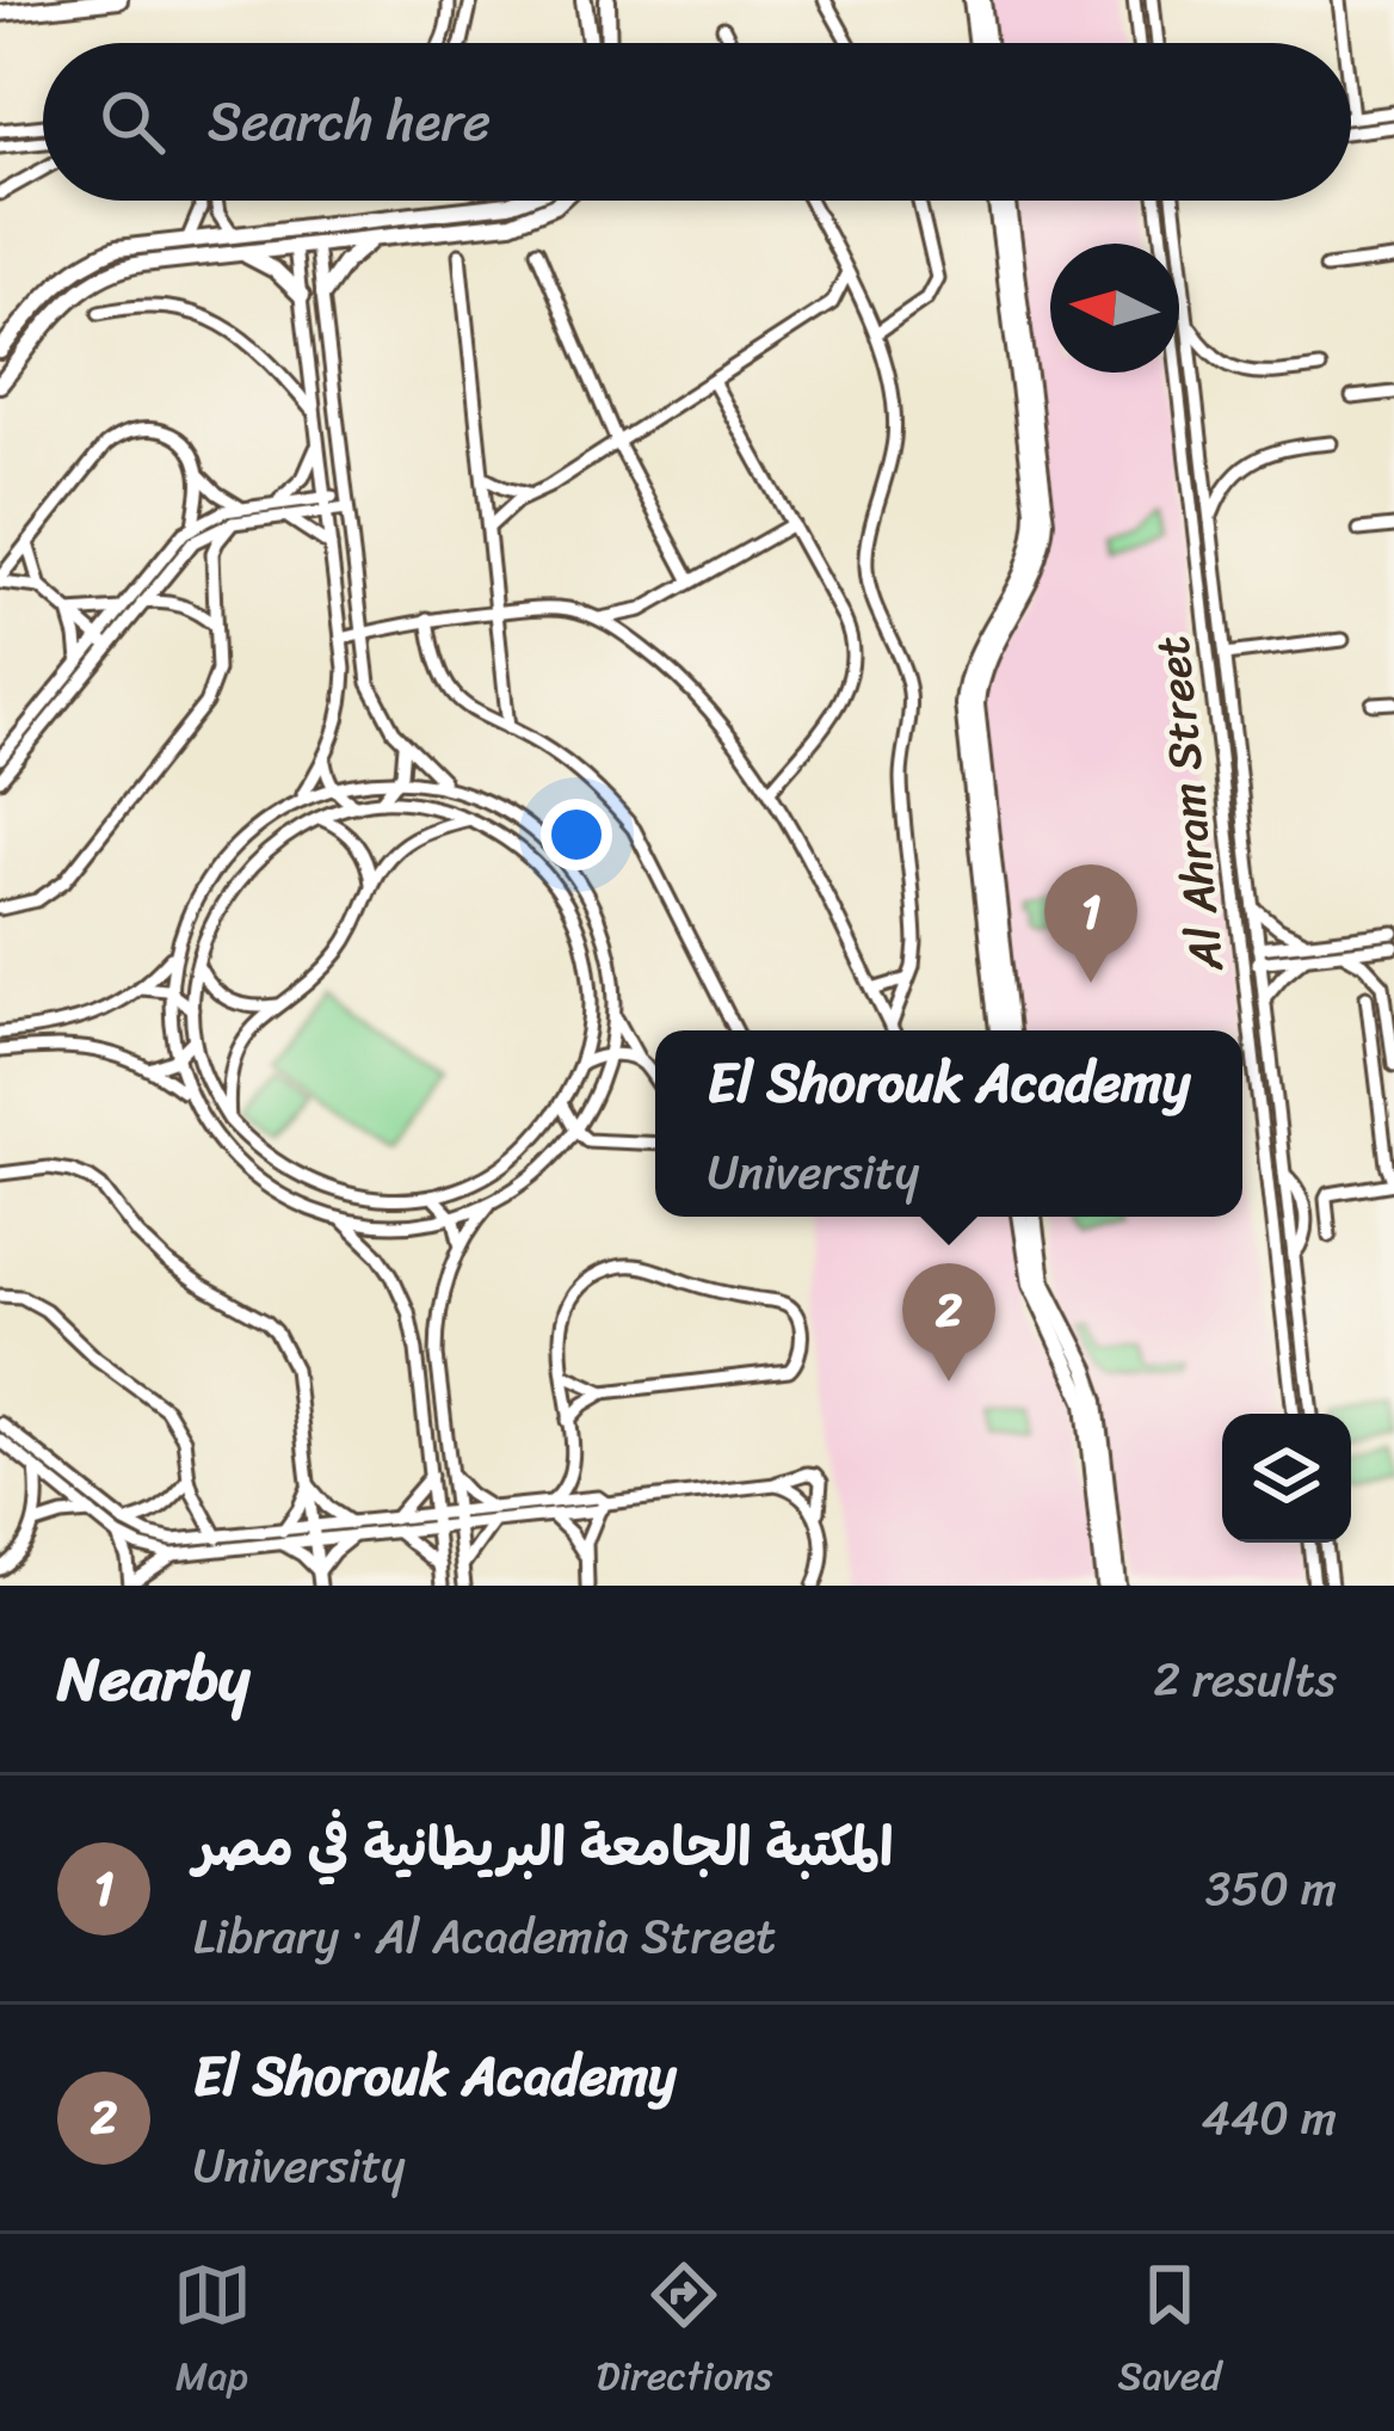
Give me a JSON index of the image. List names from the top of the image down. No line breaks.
{"streets":{"street":["Al Ahram Street"]},"north":"left","page":{"search":"Search here","pins":["1","2"],"popup":["El Shorouk Academy","University"],"heading":["Nearby","2 results"],"list":[{"mark":"1","name":"المكتبة الجامعة البريطانية في مصر","note":"Library · Al Academia Street","value":"350 m"},{"mark":"2","name":"El Shorouk Academy","note":"University","value":"440 m"}],"nav":["Map","Directions","Saved"]}}
